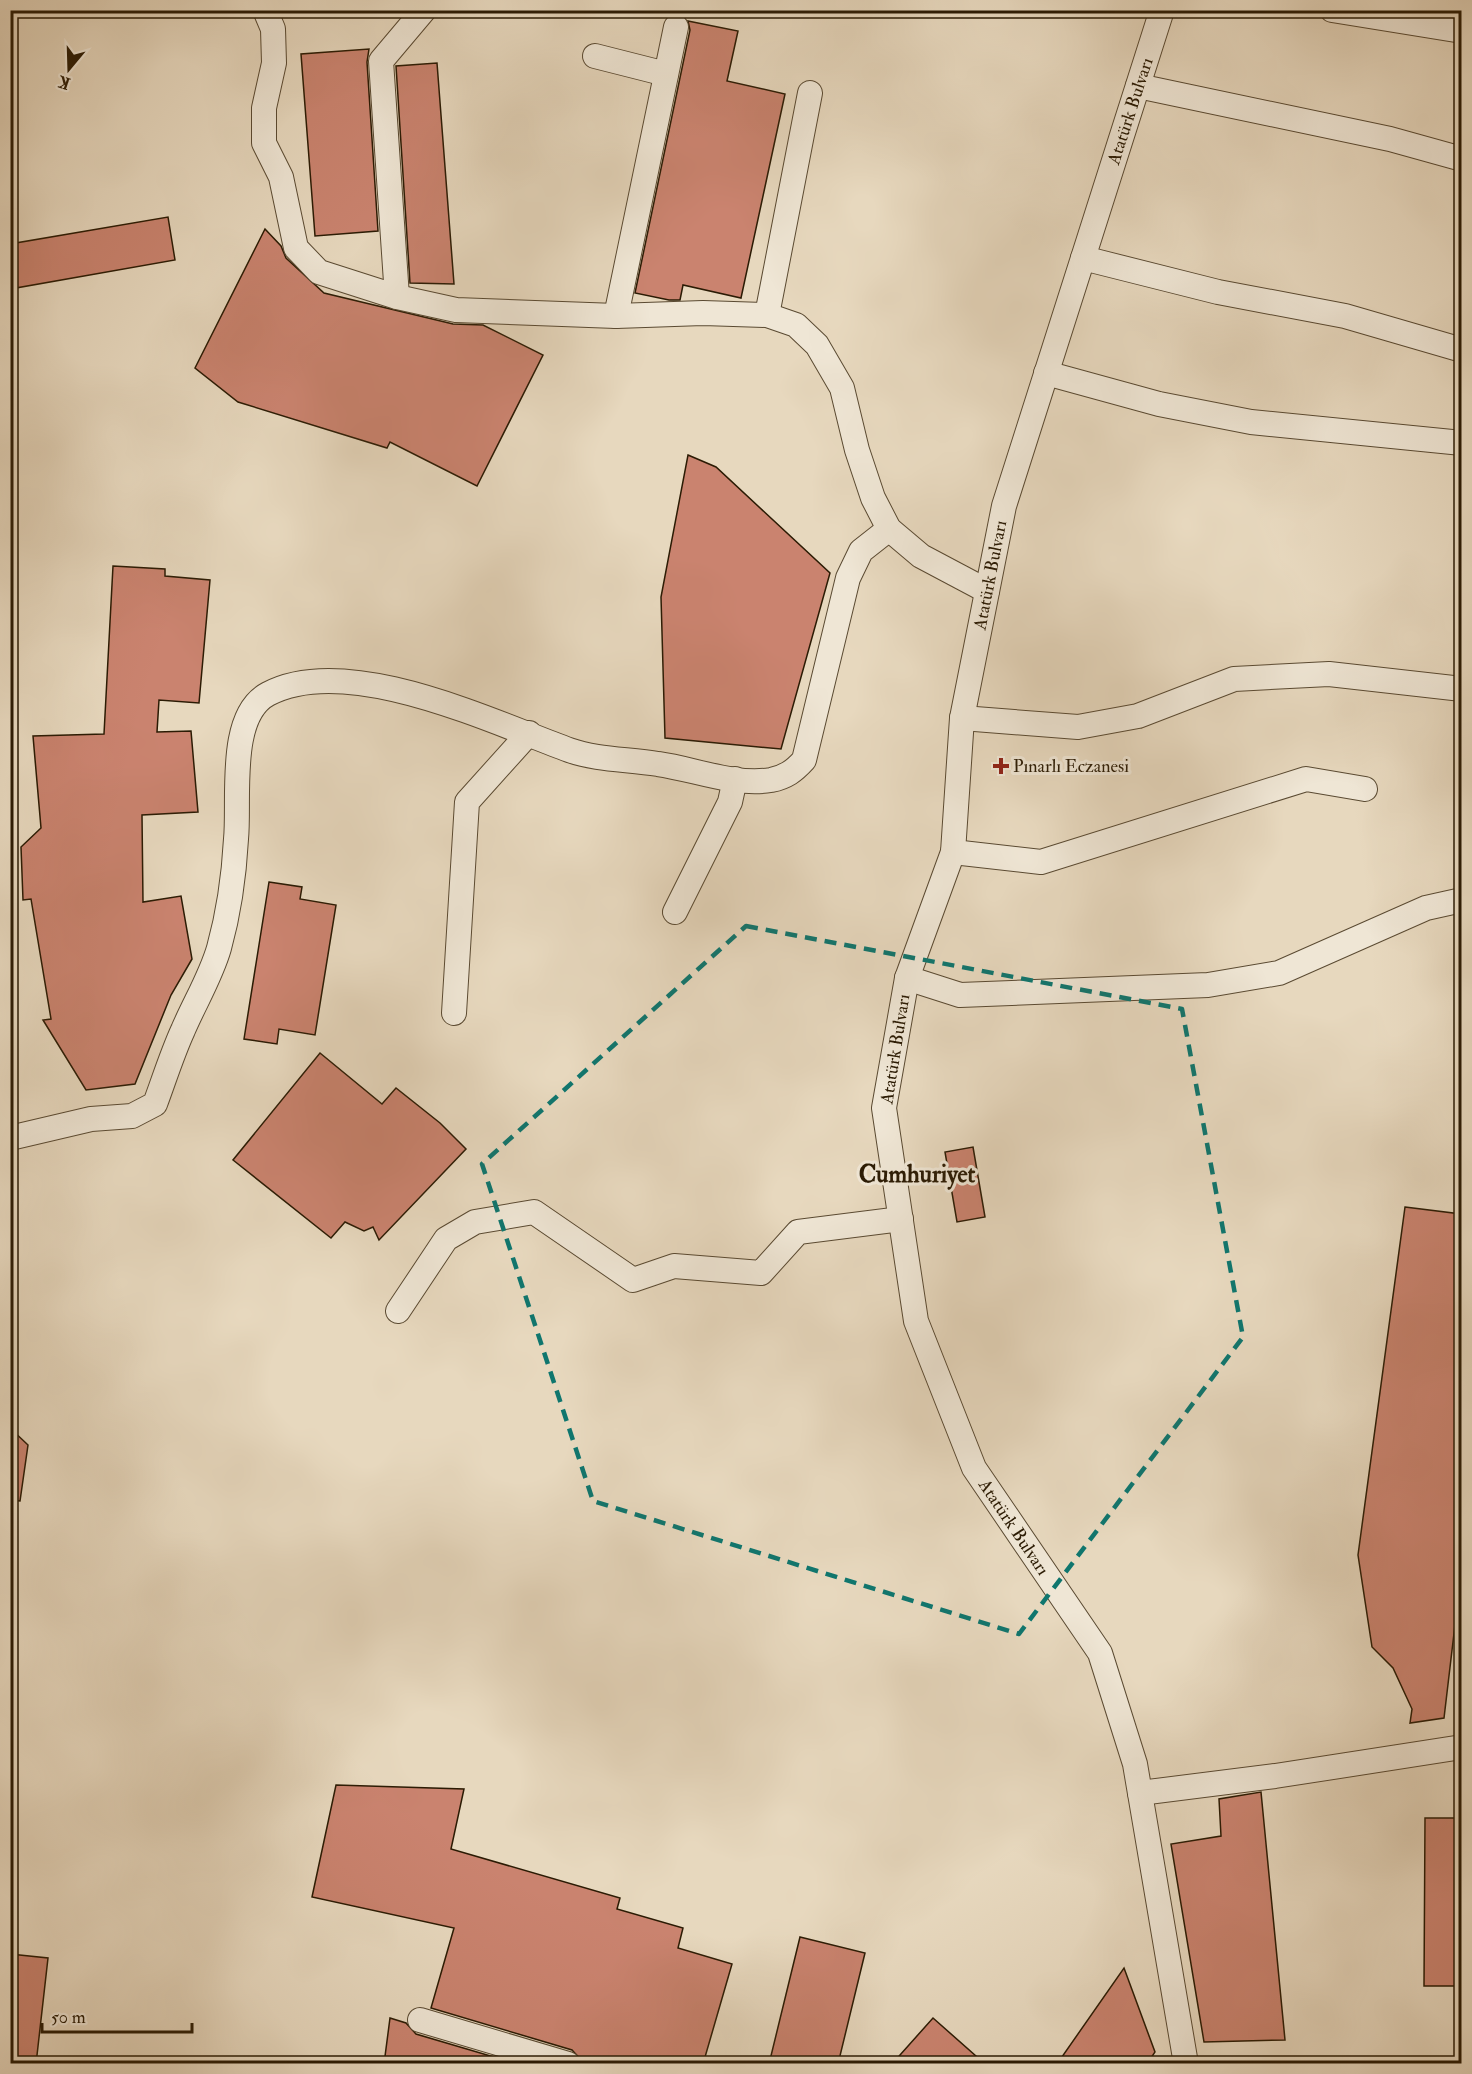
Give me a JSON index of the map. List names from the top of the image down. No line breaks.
{"streets":{"street":["Atatürk Bulvarı"]},"districts":["Cumhuriyet"],"places":{"health":["Pınarlı Eczanesi"]},"scale_bar":"50 m","north":"bottom"}
